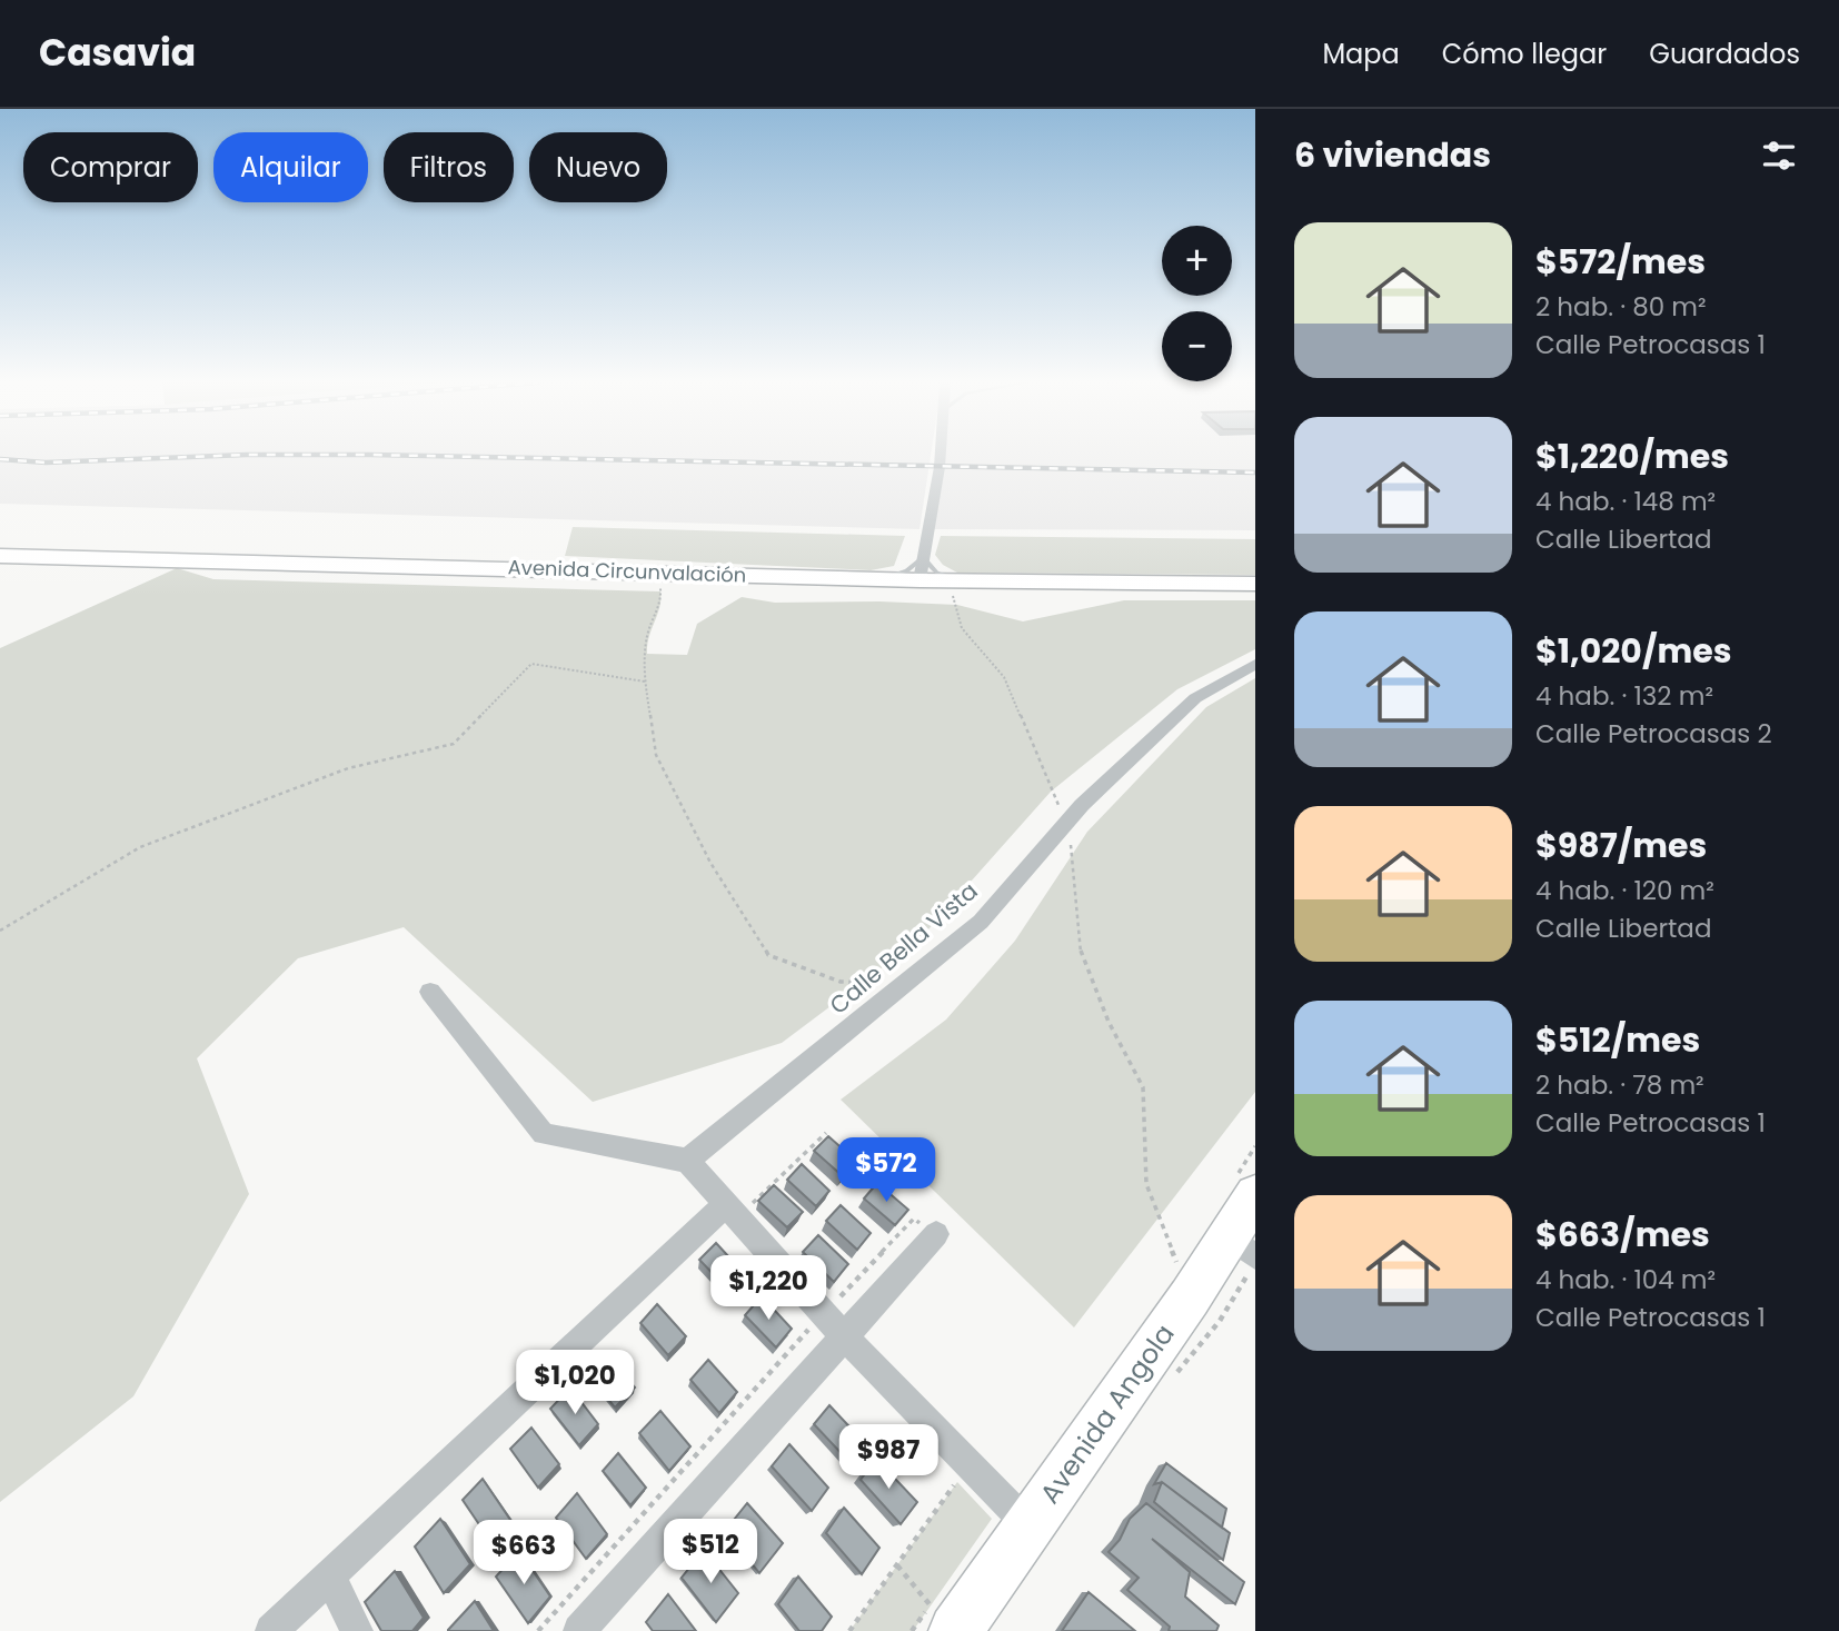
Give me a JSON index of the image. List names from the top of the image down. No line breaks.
{"streets":{"main road":["Avenida Circunvalación","Avenida Angola"],"street":["Calle Bella Vista"]},"page":{"header":"Casavia","nav":["Mapa","Cómo llegar","Guardados"],"heading":"6 viviendas","chip":["Comprar","Alquilar","Filtros","Nuevo"],"list":[{"name":"$572/mes","note":"2 hab. · 80 m² · Calle Petrocasas 1"},{"name":"$1,220/mes","note":"4 hab. · 148 m² · Calle Libertad"},{"name":"$1,020/mes","note":"4 hab. · 132 m² · Calle Petrocasas 2"},{"name":"$987/mes","note":"4 hab. · 120 m² · Calle Libertad"},{"name":"$512/mes","note":"2 hab. · 78 m² · Calle Petrocasas 1"},{"name":"$663/mes","note":"4 hab. · 104 m² · Calle Petrocasas 1"}],"map_buttons":["+","−"],"price":["$572","$1,220","$1,020","$987","$512","$663"]}}
